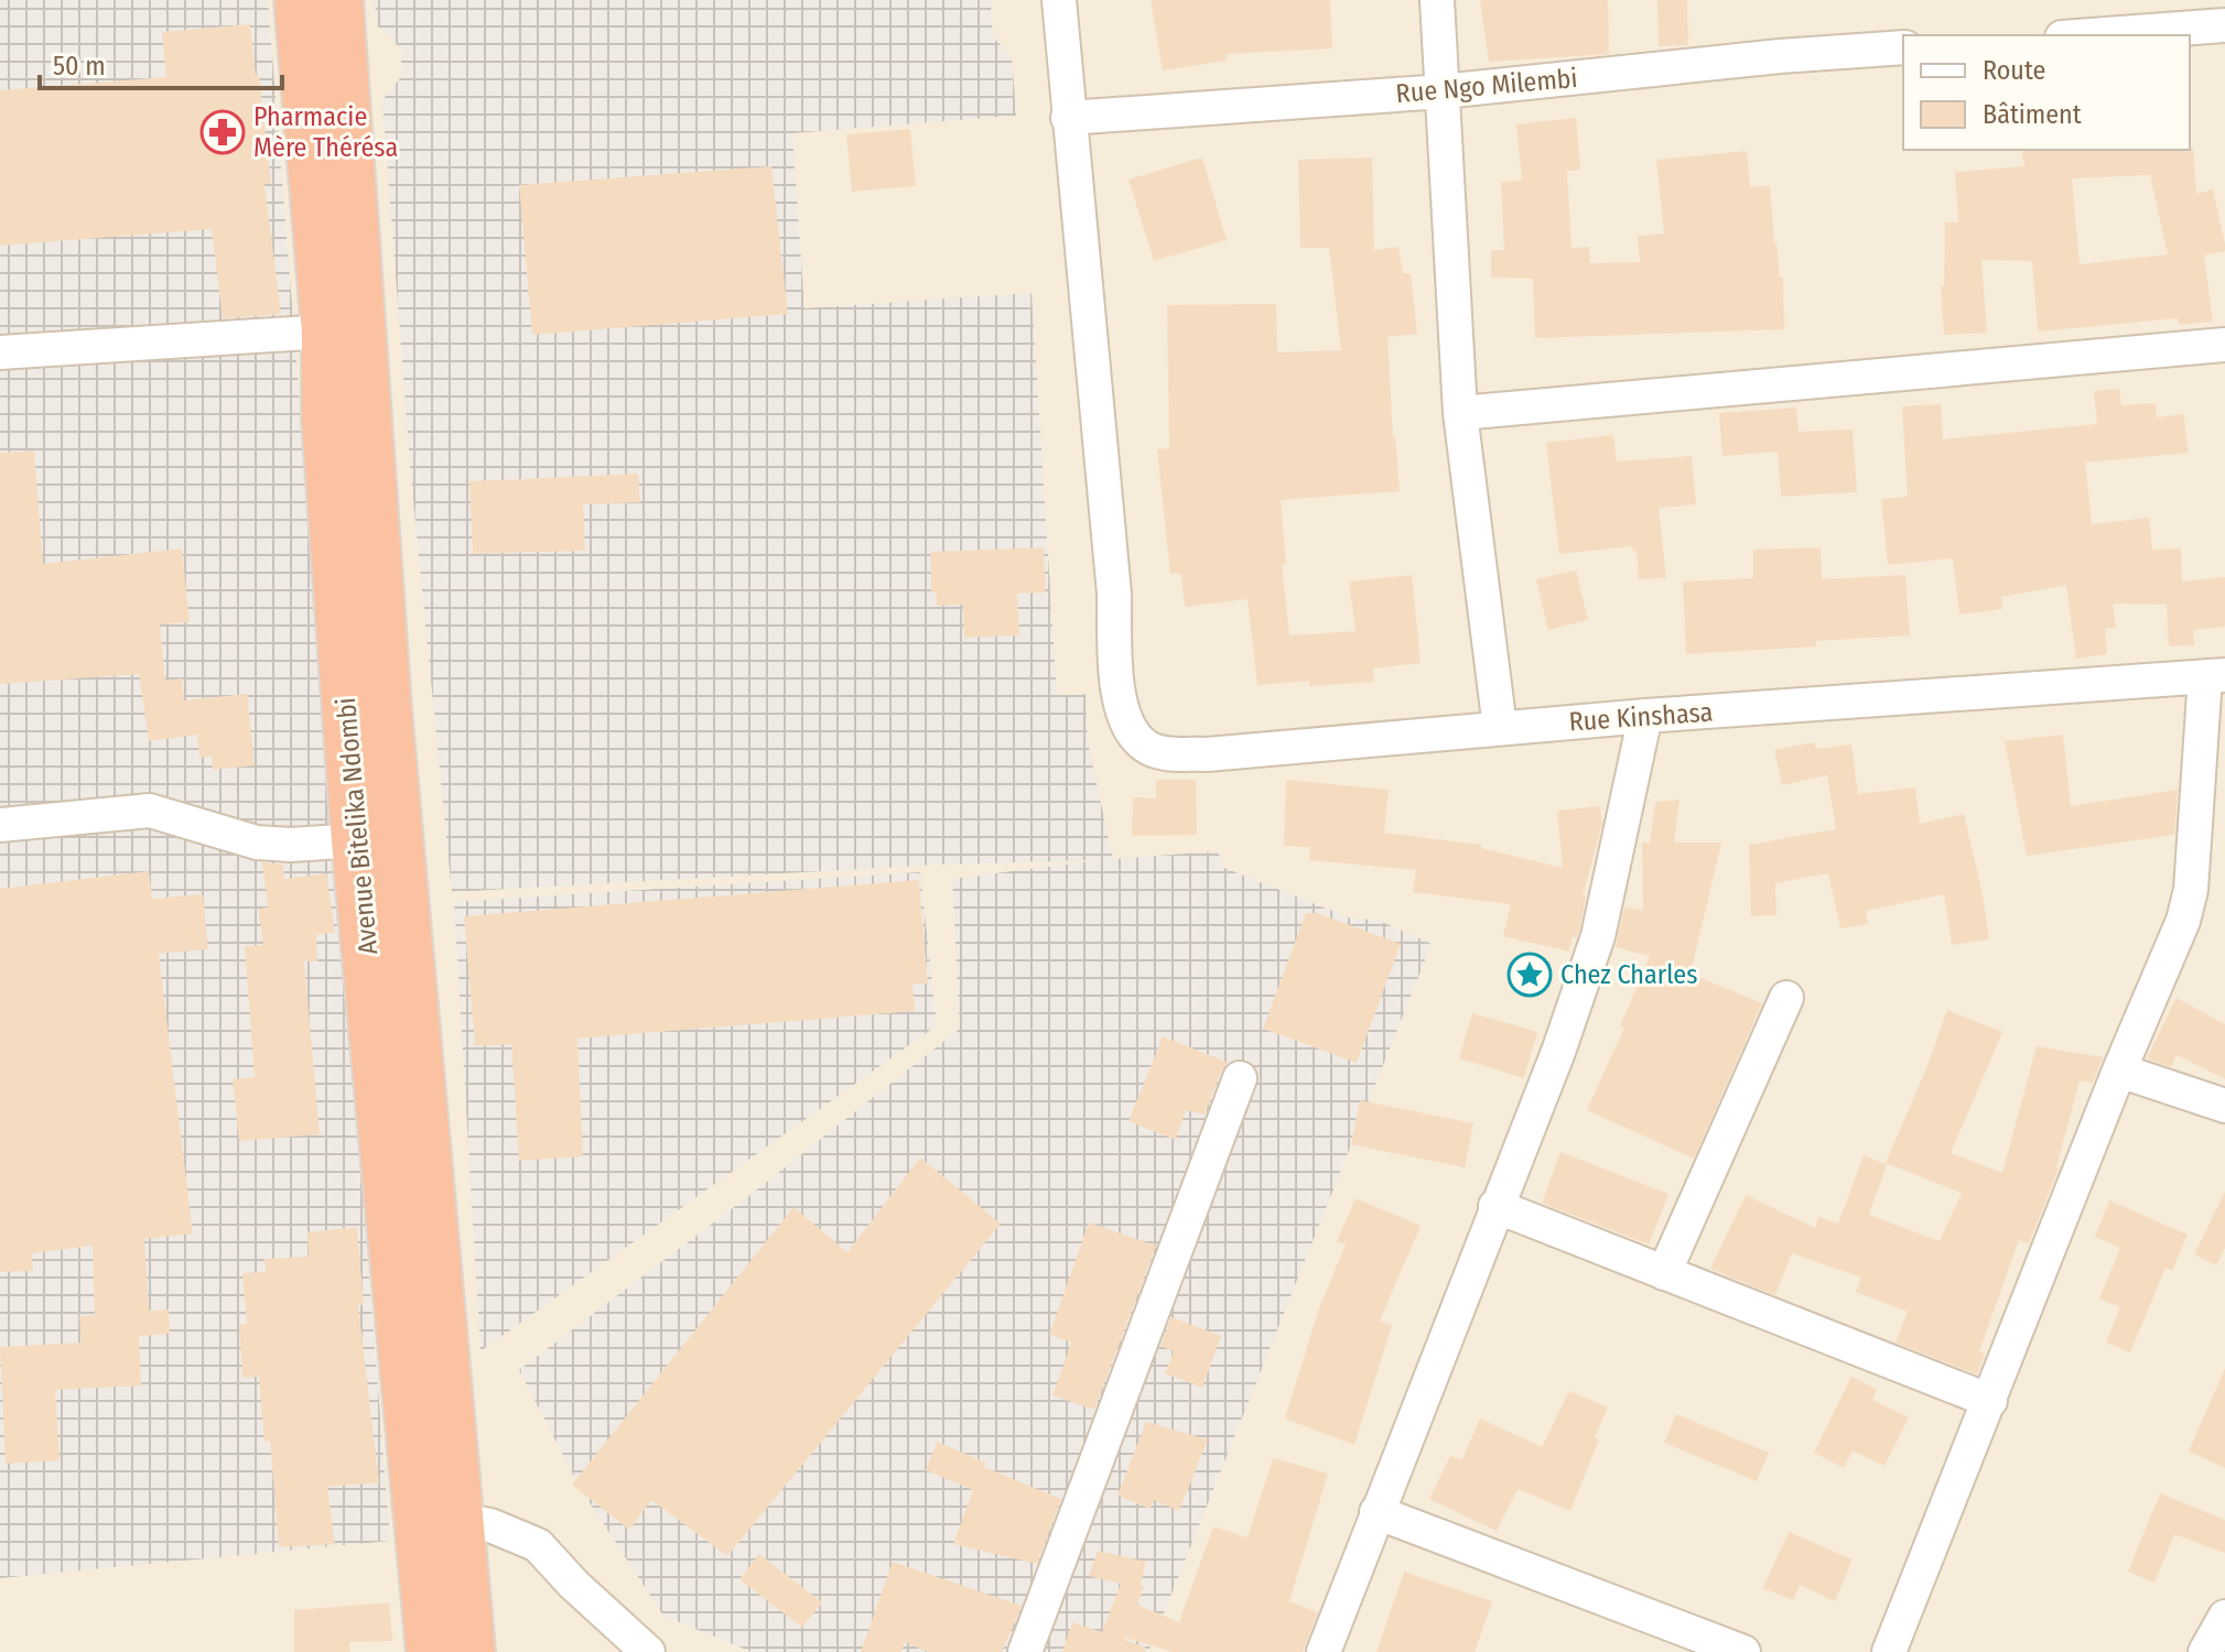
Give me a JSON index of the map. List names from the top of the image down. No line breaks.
{"streets":{"highway":["Avenue Bitelika Ndombi"],"street":["Rue Ngo Milembi","Rue Kinshasa"]},"crossings":[["Rue Ngo Milembi","Rue Kinshasa"]],"places":{"pharmacy":["Pharmacie Mère Thérésa"],"place":["Chez Charles"]},"legend":["Route","Bâtiment"],"scale_bar":"50 m"}
